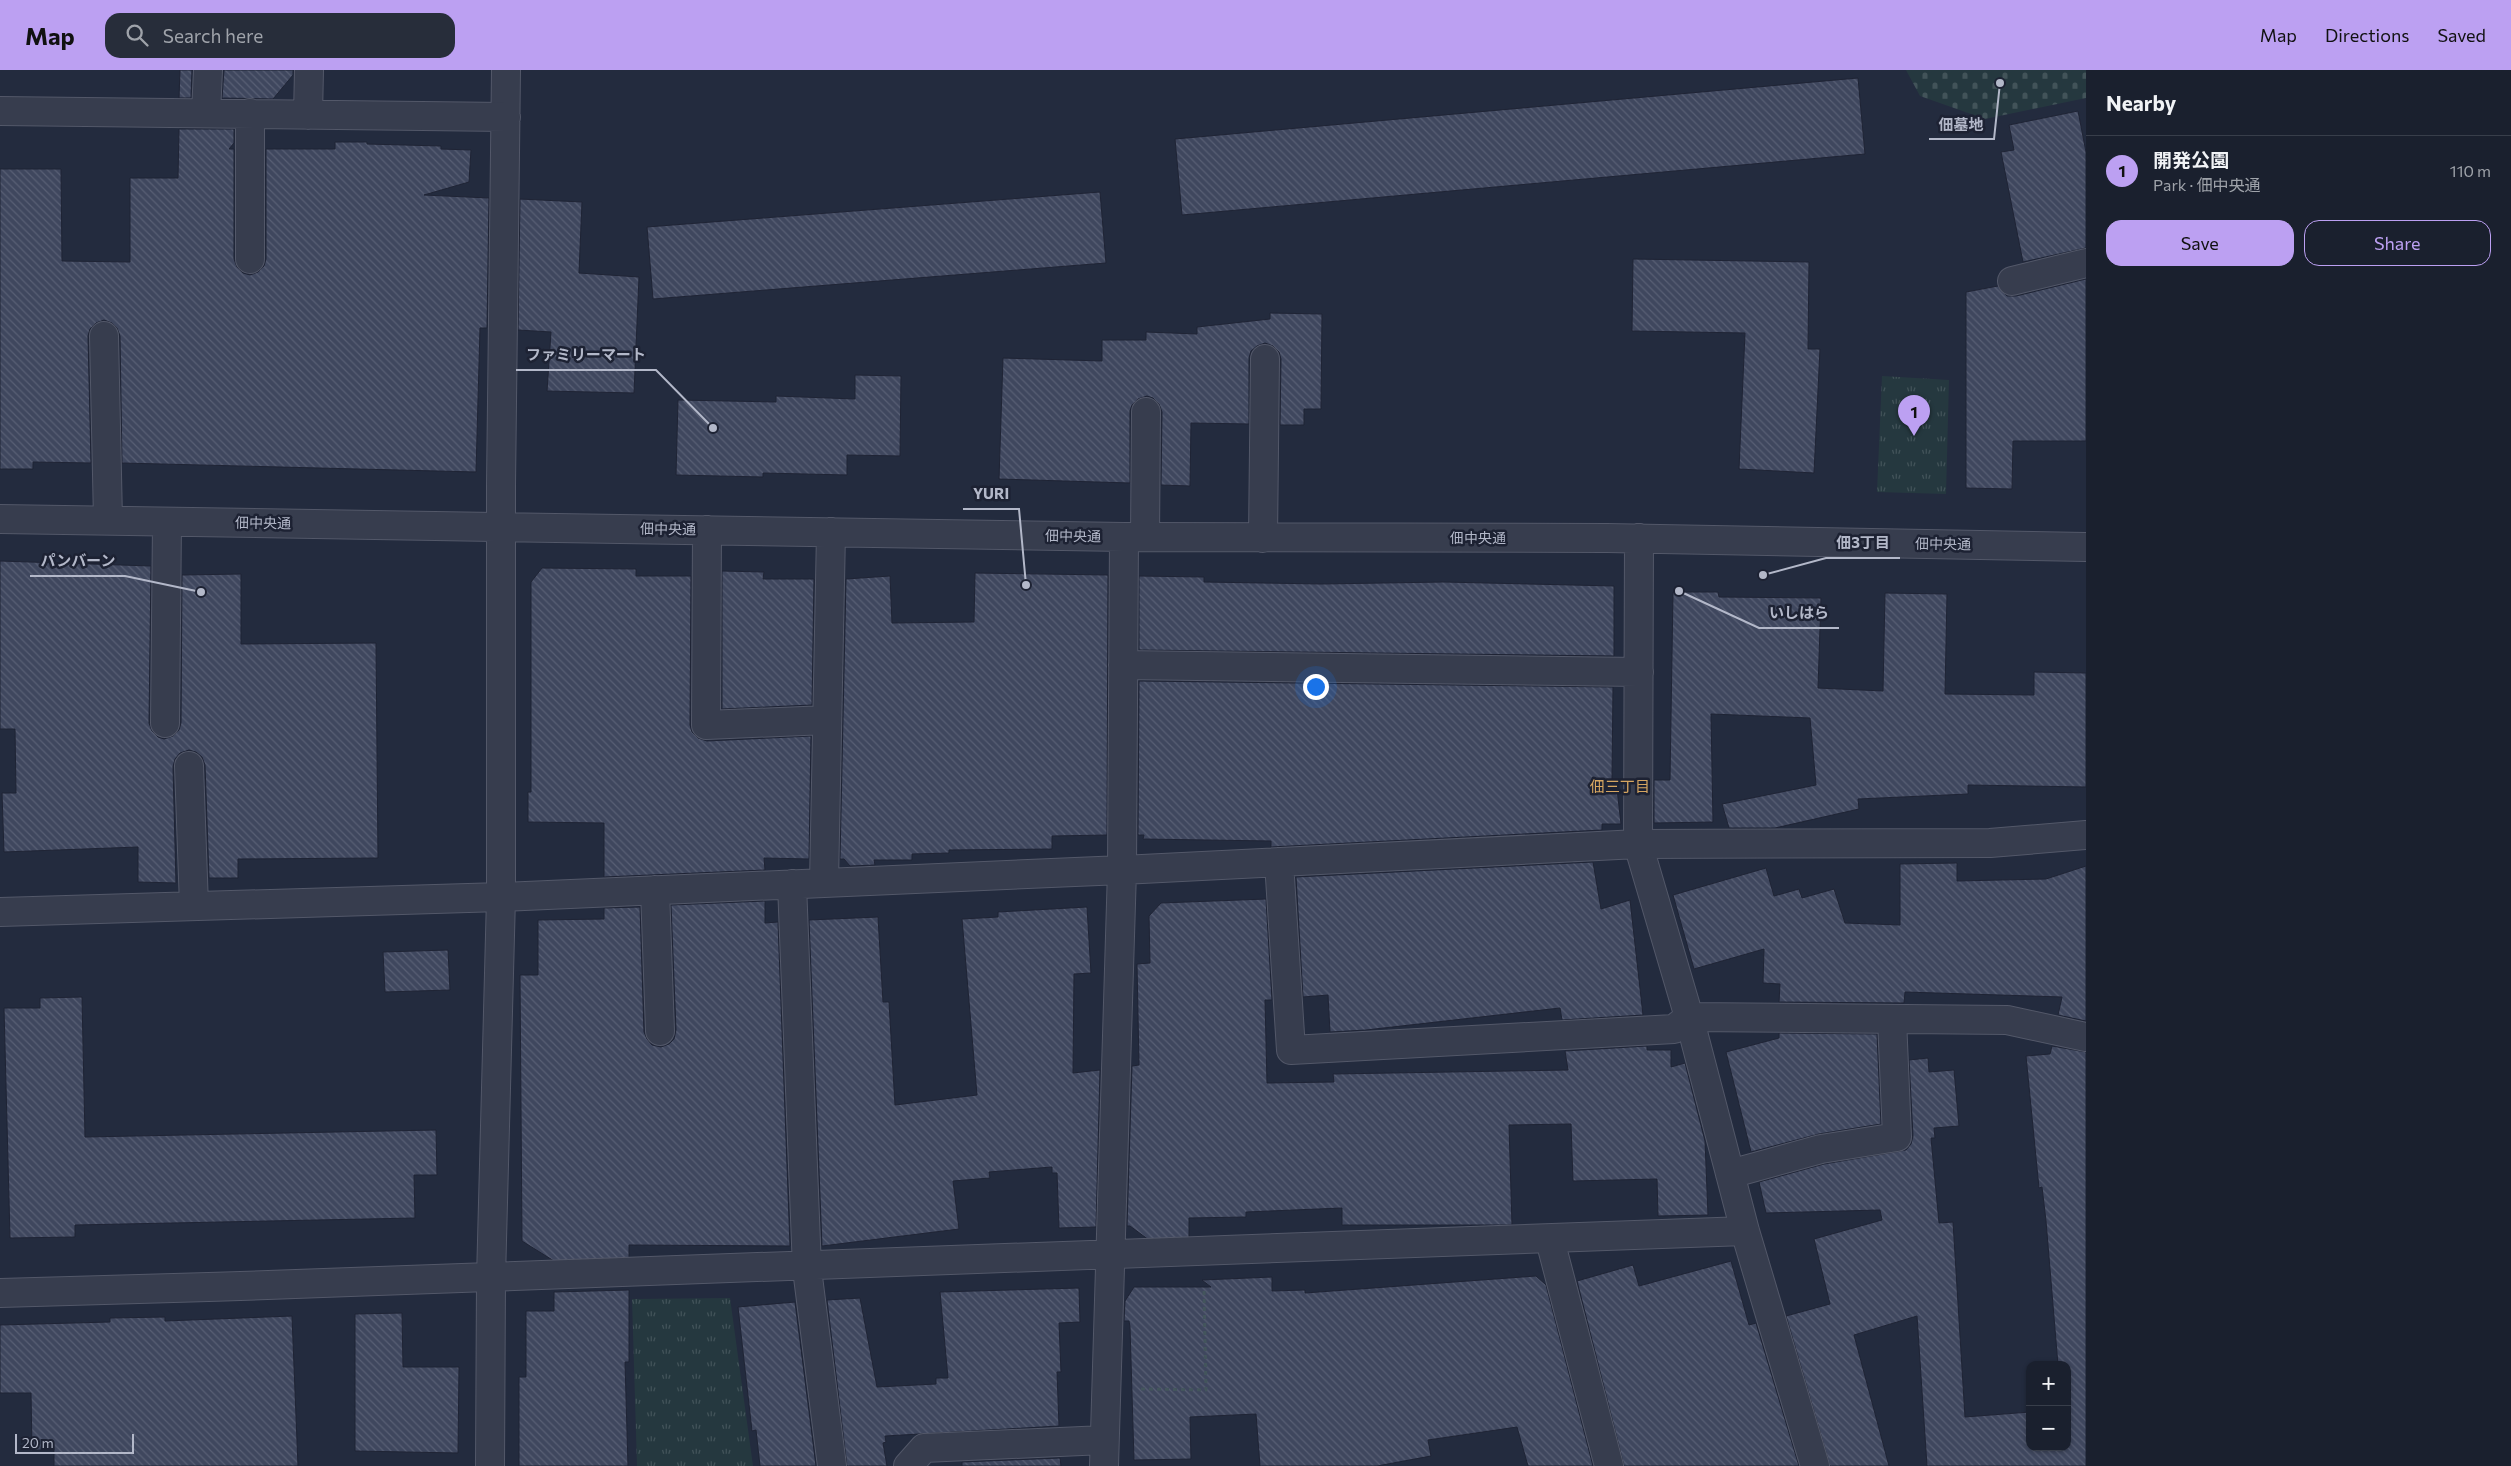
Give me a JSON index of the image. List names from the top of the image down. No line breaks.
{"streets":{"street":["佃中央通"]},"districts":["佃三丁目"],"places":["佃墓地","ファミリーマート","佃3丁目","YURI","いしはら","パンバーン"],"scale_bar":"20 m","page":{"header":"Map","search":"Search here","nav":["Map","Directions","Saved"],"heading":"Nearby","list":[{"mark":"1","name":"開発公園","note":"Park · 佃中央通","value":"110 m"}],"buttons":["Save","Share"],"pins":"1","map_buttons":["+","−"],"scale":"20 m"}}
